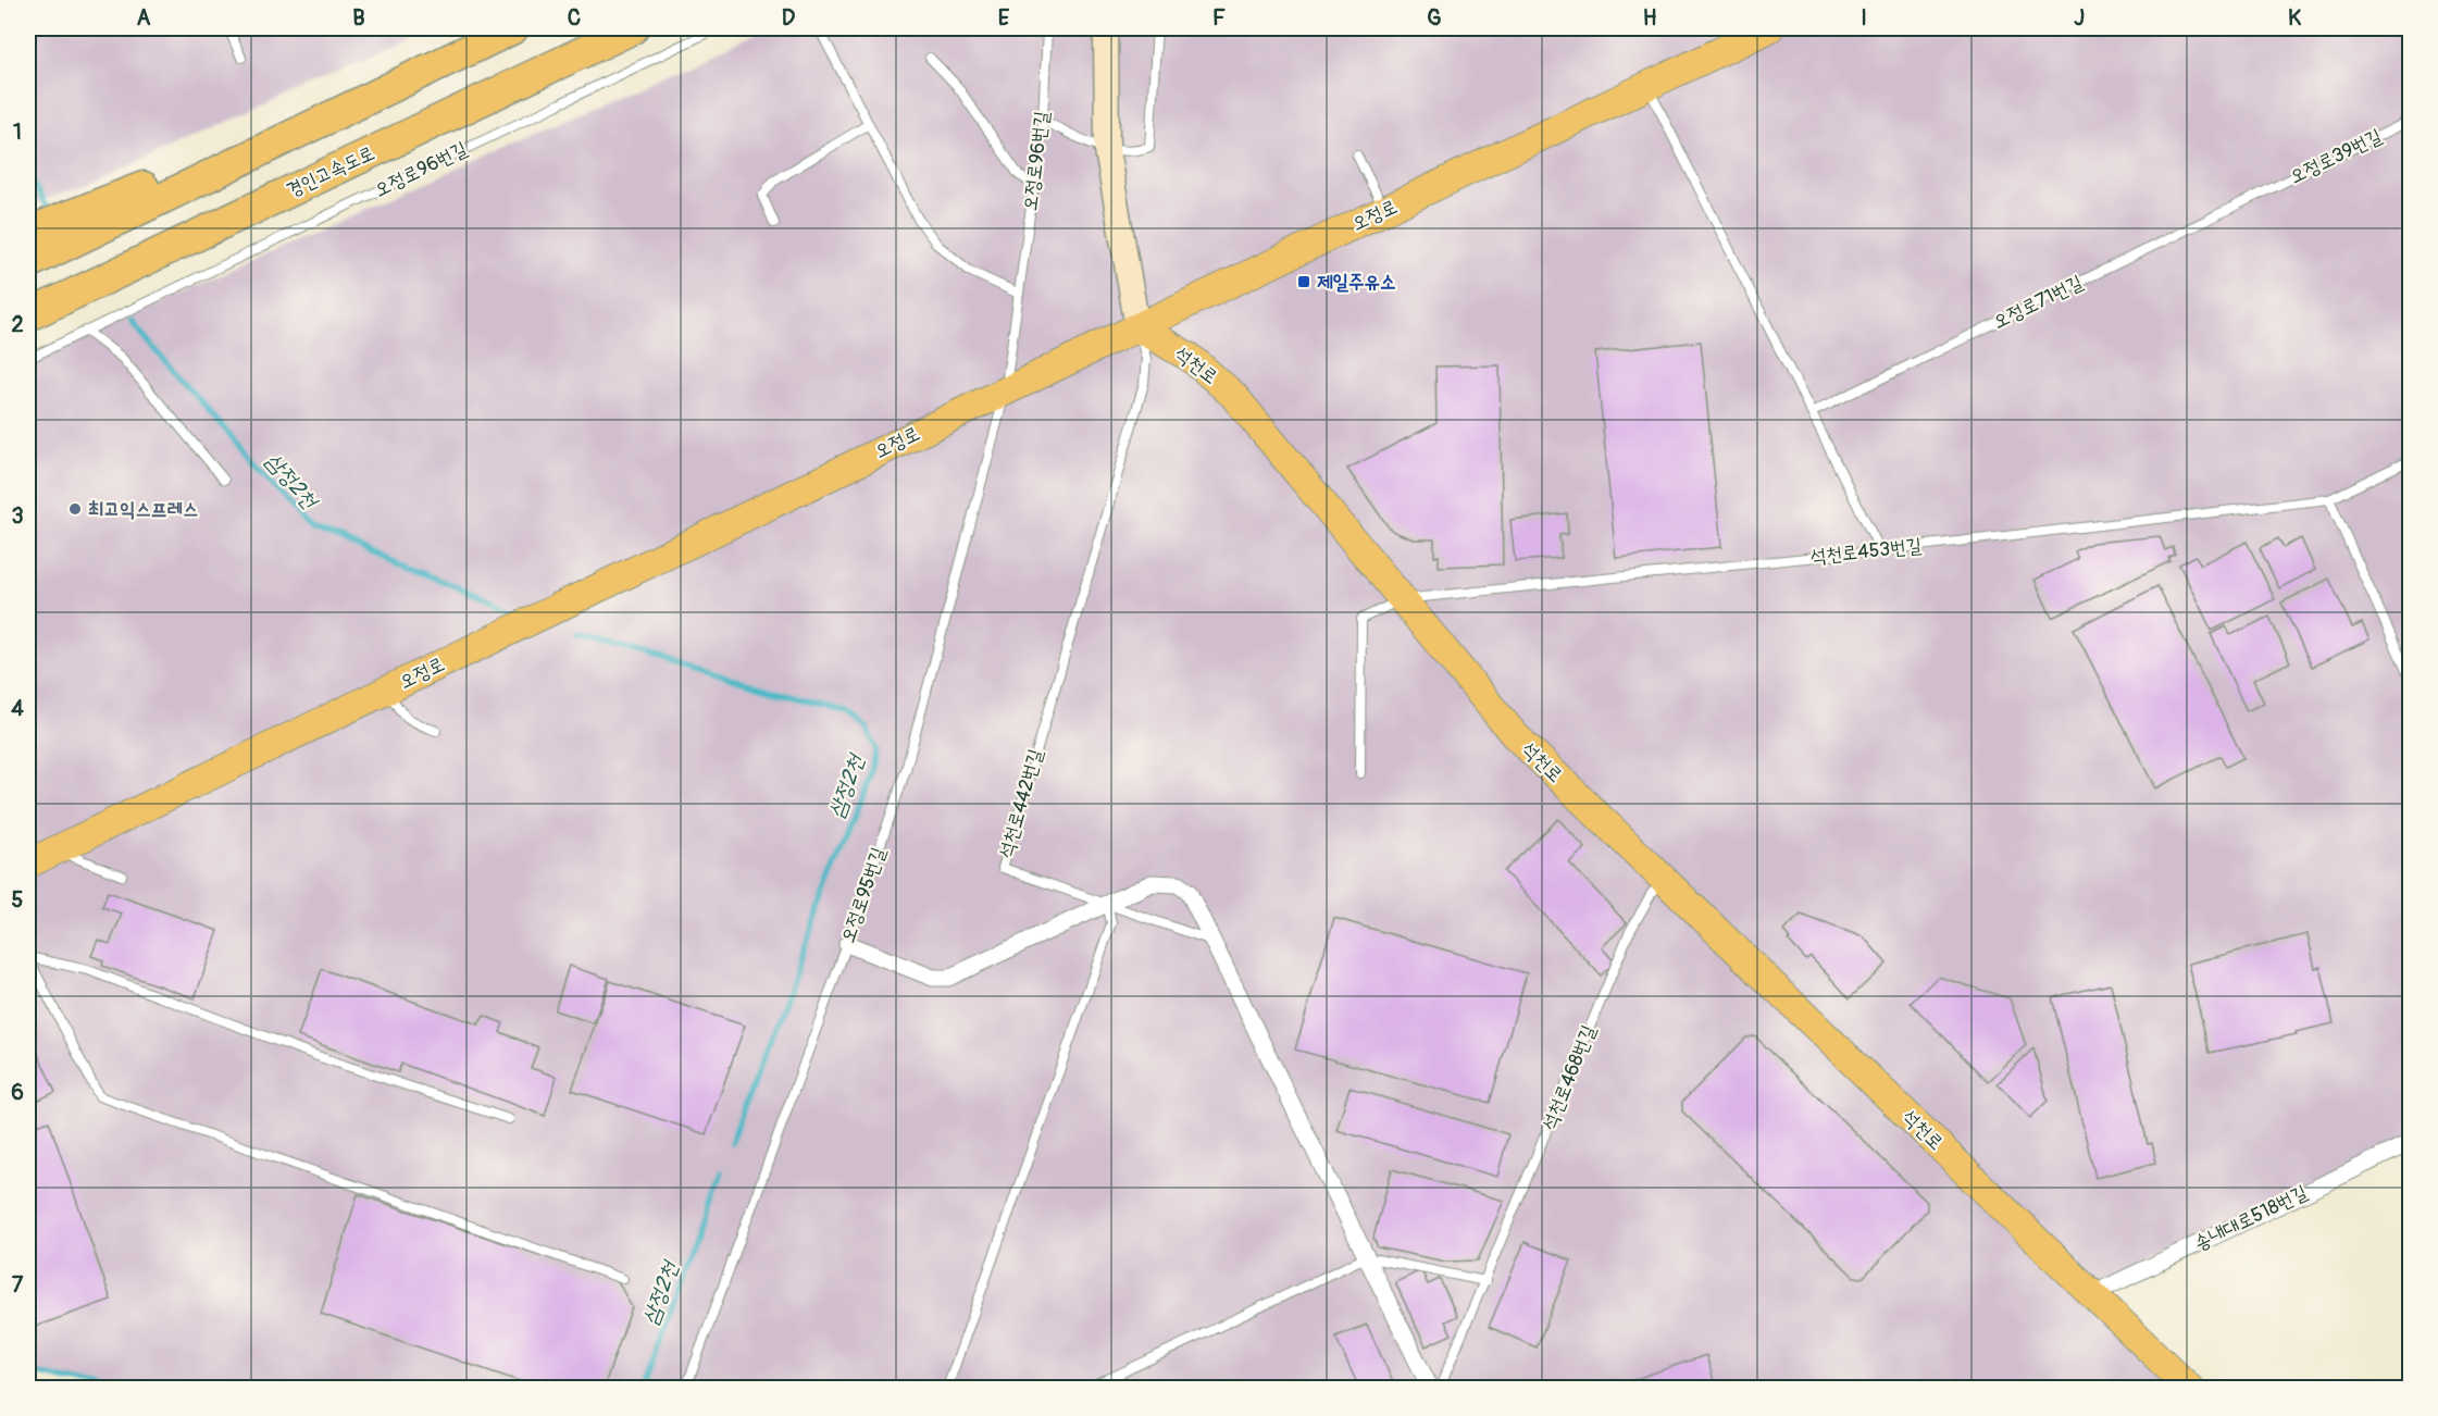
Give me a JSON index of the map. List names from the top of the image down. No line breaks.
{"streets":{"highway":["경인고속도로"],"main road":["오정로","석천로"],"street":["송내대로518번길"],"lane":["오정로39번길","오정로96번길","오정로71번길","석천로453번길","석천로442번길","오정로95번길","석천로468번길"]},"crossings":[["오정로39번길","오정로71번길"],["오정로96번길","오정로"],["오정로96번길","오정로95번길"],["오정로","석천로"],["오정로","석천로442번길"],["오정로","오정로95번길"],["석천로","석천로453번길"],["석천로","석천로442번길"],["석천로","석천로468번길"],["석천로","송내대로518번길"]],"water":["삼정2천"],"places":{"transit":["제일주유소"],"other":["최고익스프레스"]},"grid":{"columns":["A","B","C","D","E","F","G","H","I","J","K"],"rows":["1","2","3","4","5","6","7"]}}
